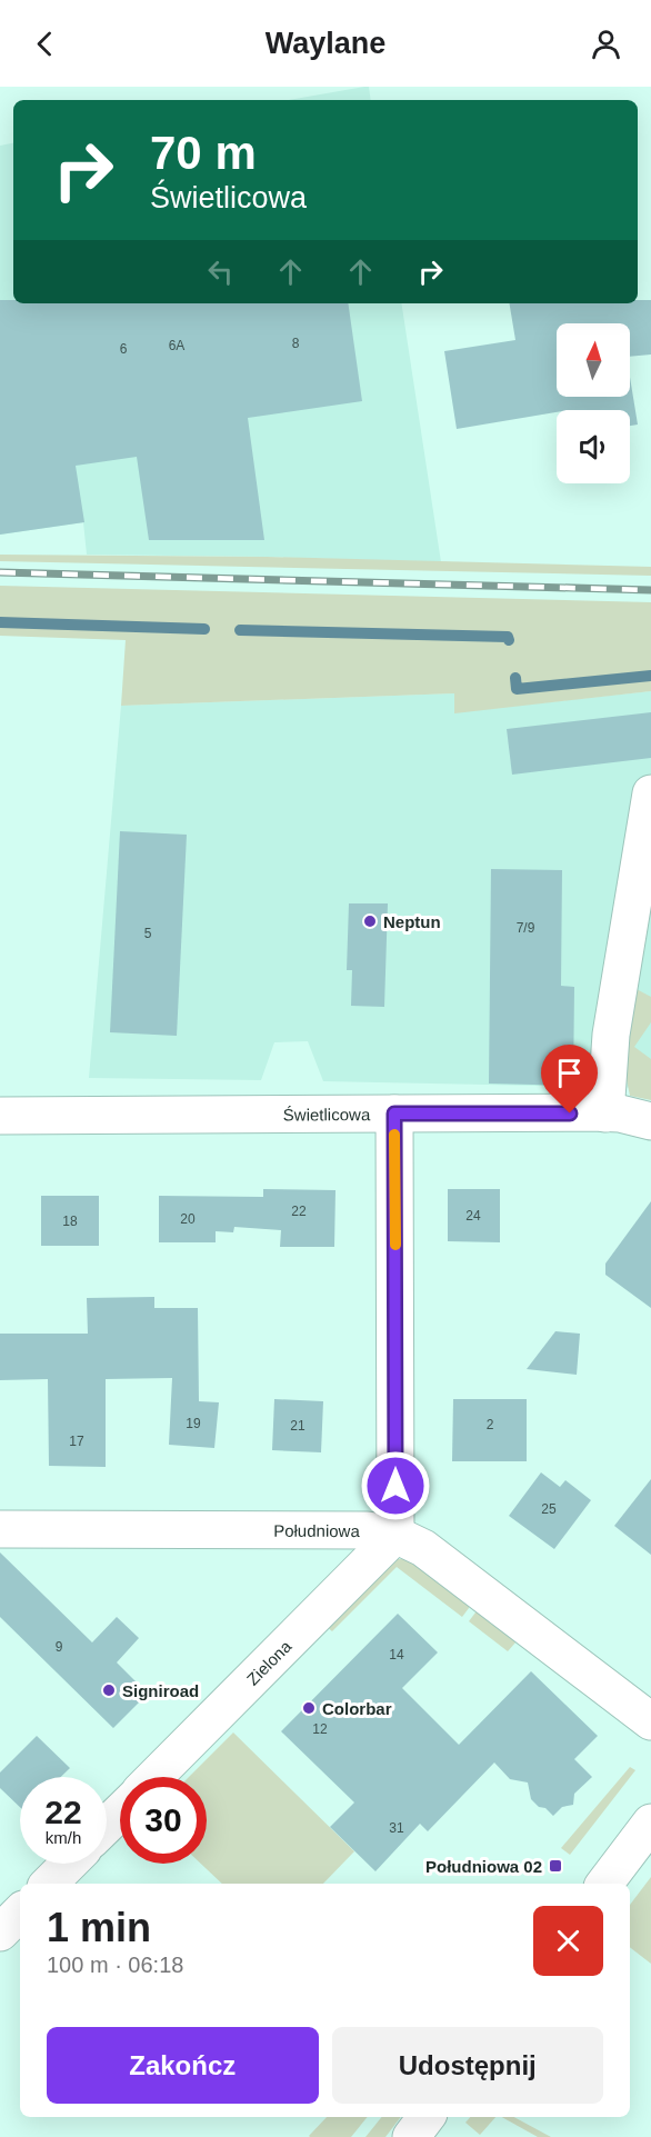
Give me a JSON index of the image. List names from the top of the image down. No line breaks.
{"streets":{"street":["Świetlicowa","Południowa","Zielona"]},"crossings":[["Południowa","Zielona"]],"places":{"other":["Neptun","Signiroad","Colorbar"],"transit":["Południowa 02"]},"house_numbers":["8","6A","6","7/9","5","22","24","20","18","19","2","21","17","25","9","14","12","31"],"north":"top","page":{"header":"Waylane","turn":["70 m","Świetlicowa"],"speed":"22 km/h","limit":"30","heading":["1 min","100 m · 06:18"],"buttons":["Zakończ","Udostępnij"]}}
